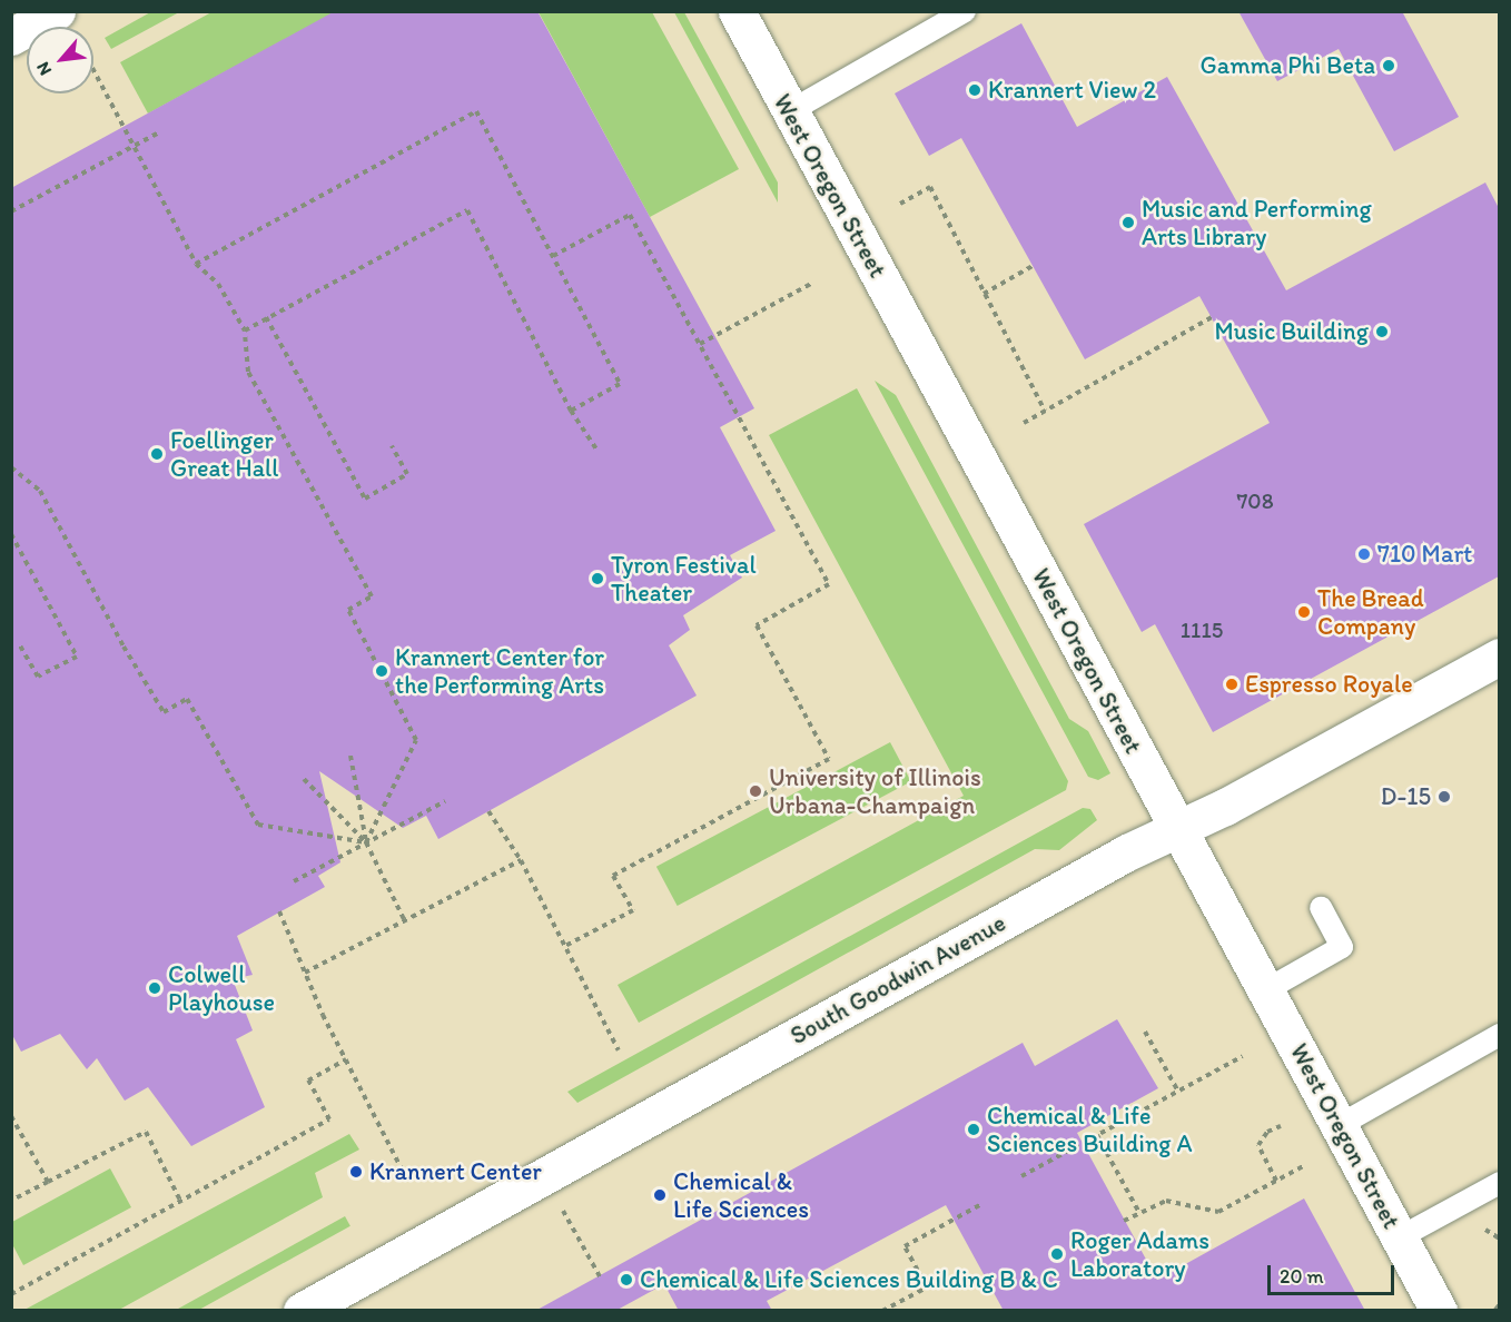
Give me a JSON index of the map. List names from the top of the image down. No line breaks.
{"streets":{"street":["West Oregon Street","South Goodwin Avenue"]},"crossings":[["West Oregon Street","South Goodwin Avenue"]],"places":["Gamma Phi Beta","Krannert View 2","Music and Performing Arts Library","Music Building","Foellinger Great Hall","710 Mart","Tyron Festival Theater","The Bread Company","Krannert Center for the Performing Arts","Espresso Royale","University of Illinois Urbana-Champaign","D-15","Colwell Playhouse","Chemical & Life Sciences Building A","Krannert Center","Chemical & Life Sciences","Roger Adams Laboratory","Chemical & Life Sciences Building B & C"],"house_numbers":["708","1115"],"scale_bar":"20 m","north":"bottom left"}
